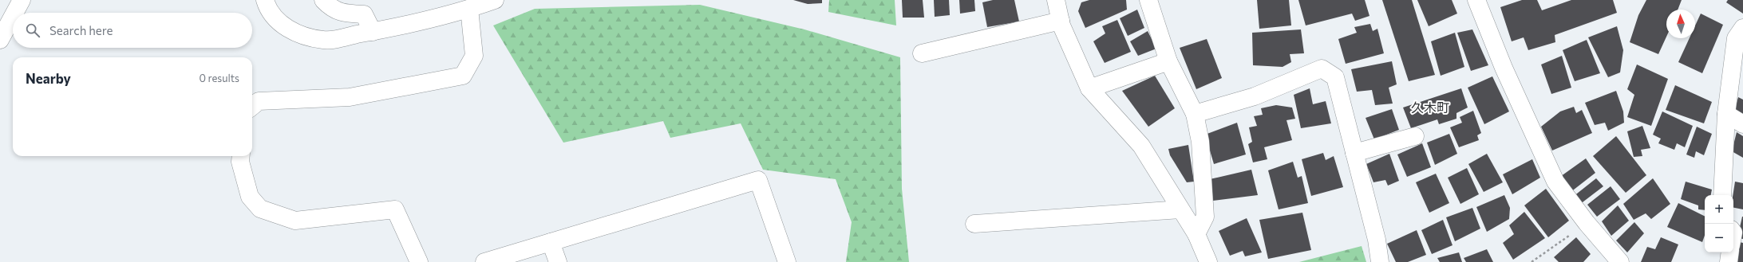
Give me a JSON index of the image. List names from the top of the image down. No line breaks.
{"districts":["久木町"],"north":"top","page":{"search":"Search here","heading":["Nearby","0 results"],"map_buttons":["+","−"]}}
